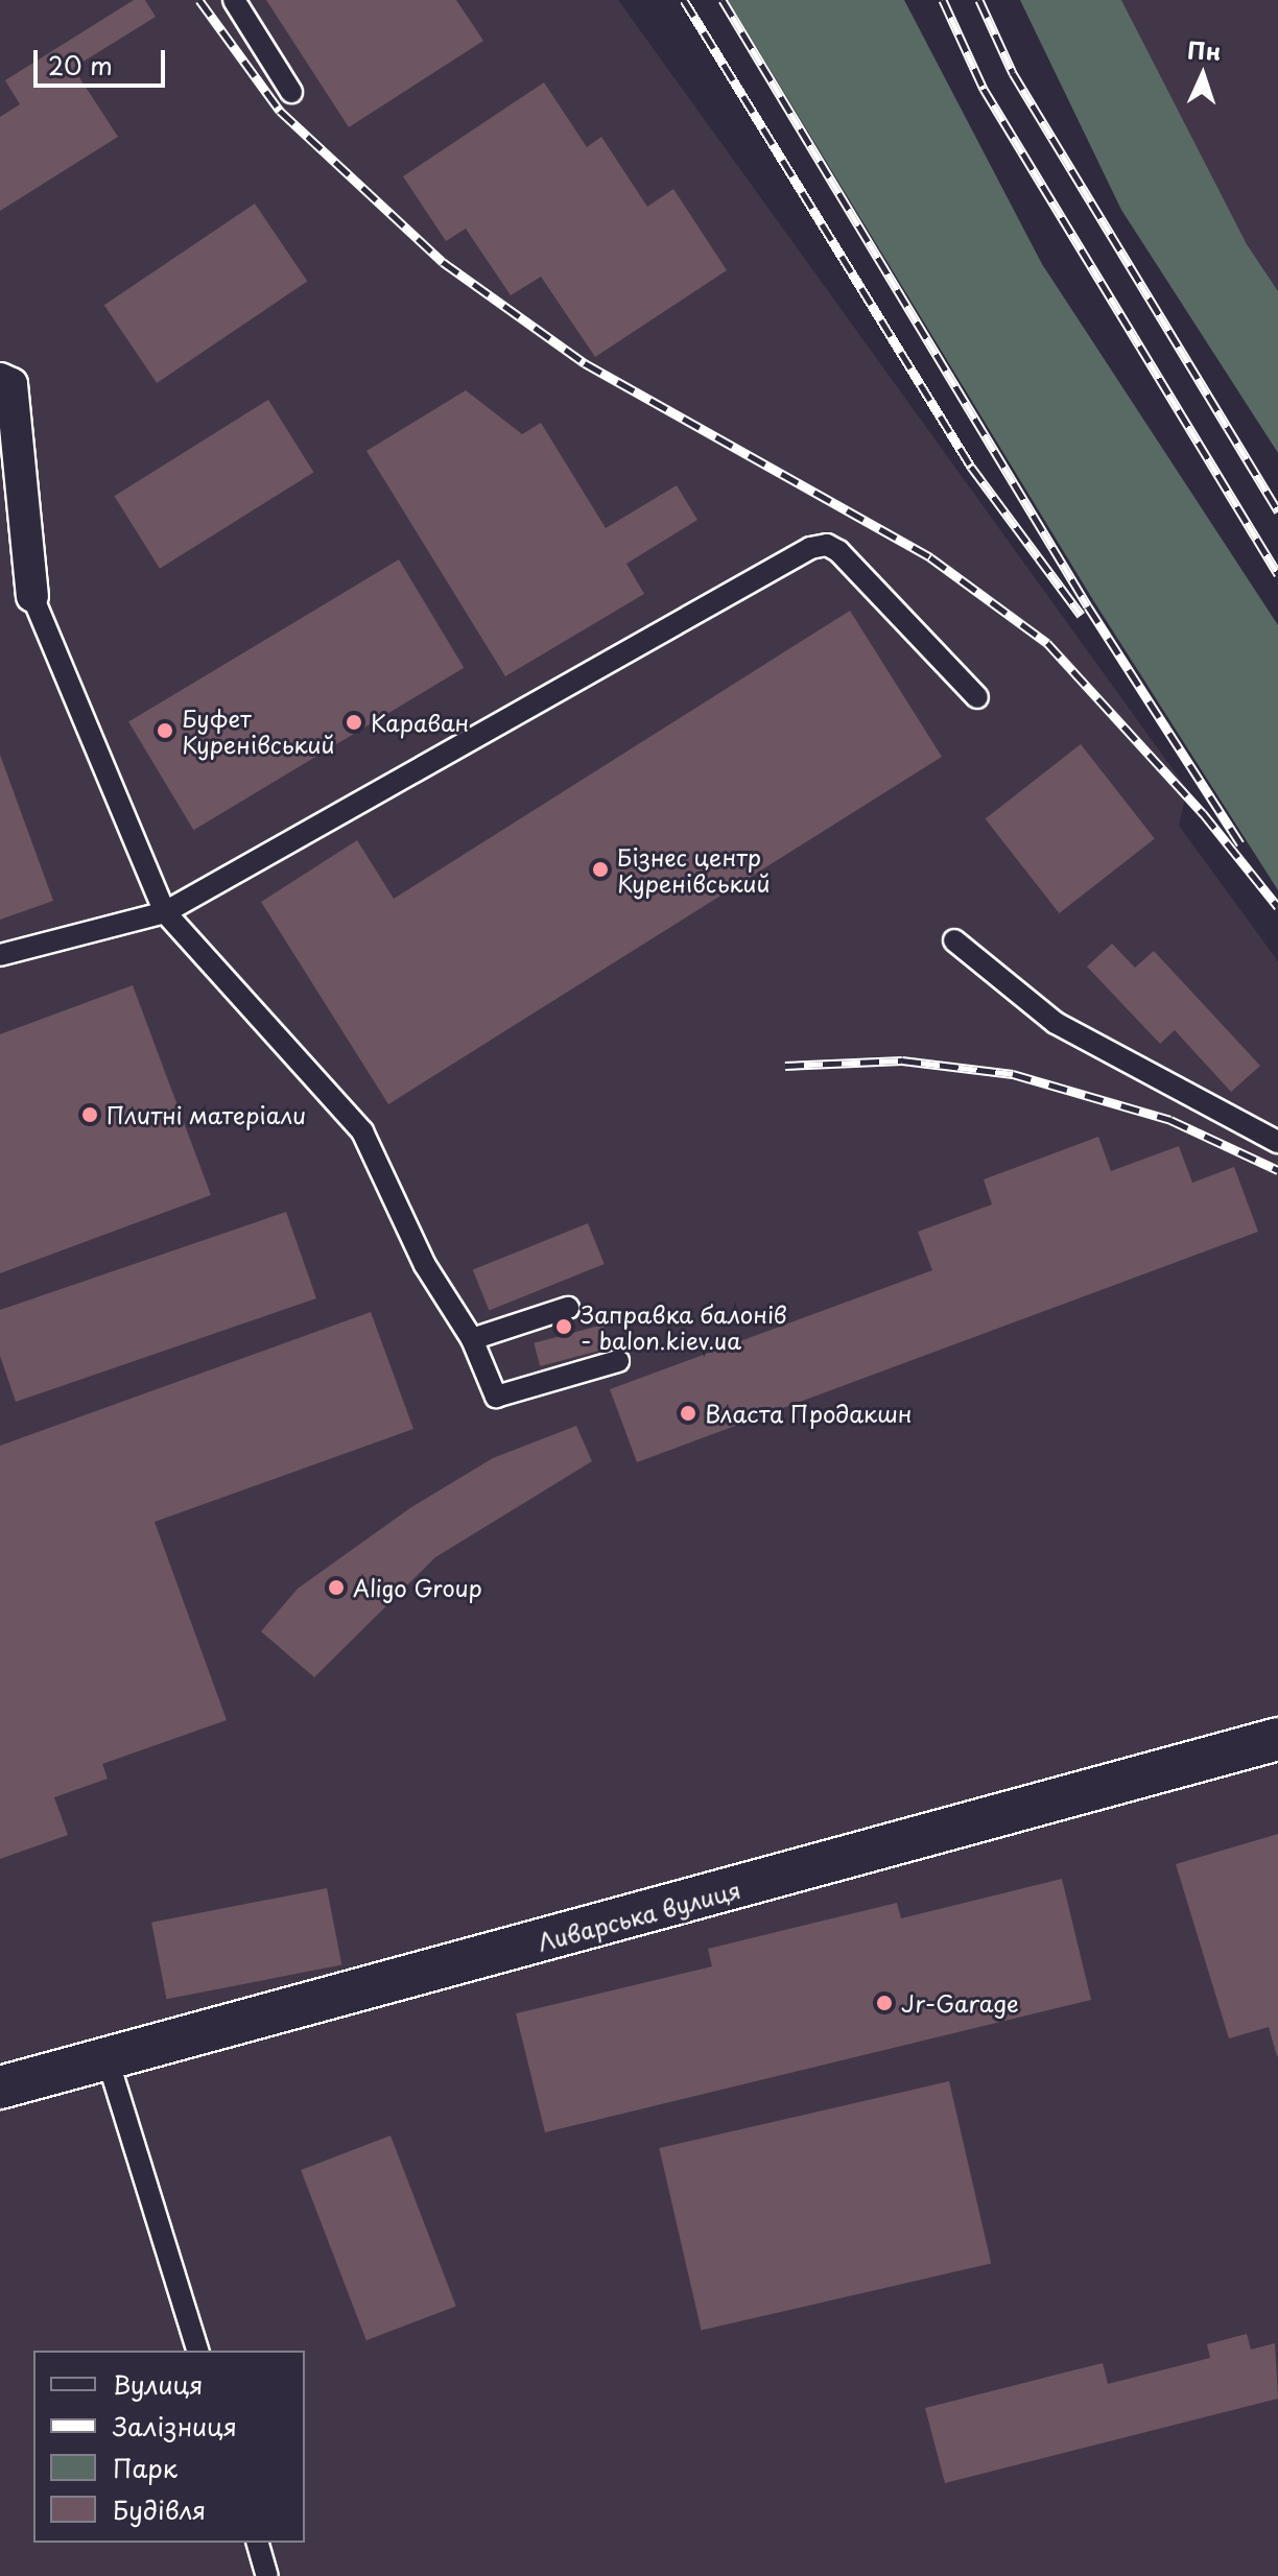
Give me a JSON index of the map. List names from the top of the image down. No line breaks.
{"streets":{"street":["Ливарська вулиця"]},"places":["Караван","Буфет Куренівський","Бізнес центр Куренівський","Плитні матеріали","Заправка балонів - balon.kiev.ua","Власта Продакшн","Aligo Group","Jr-Garage"],"legend":["Вулиця","Залізниця","Парк","Будівля"],"scale_bar":"20 m","north":"top"}
